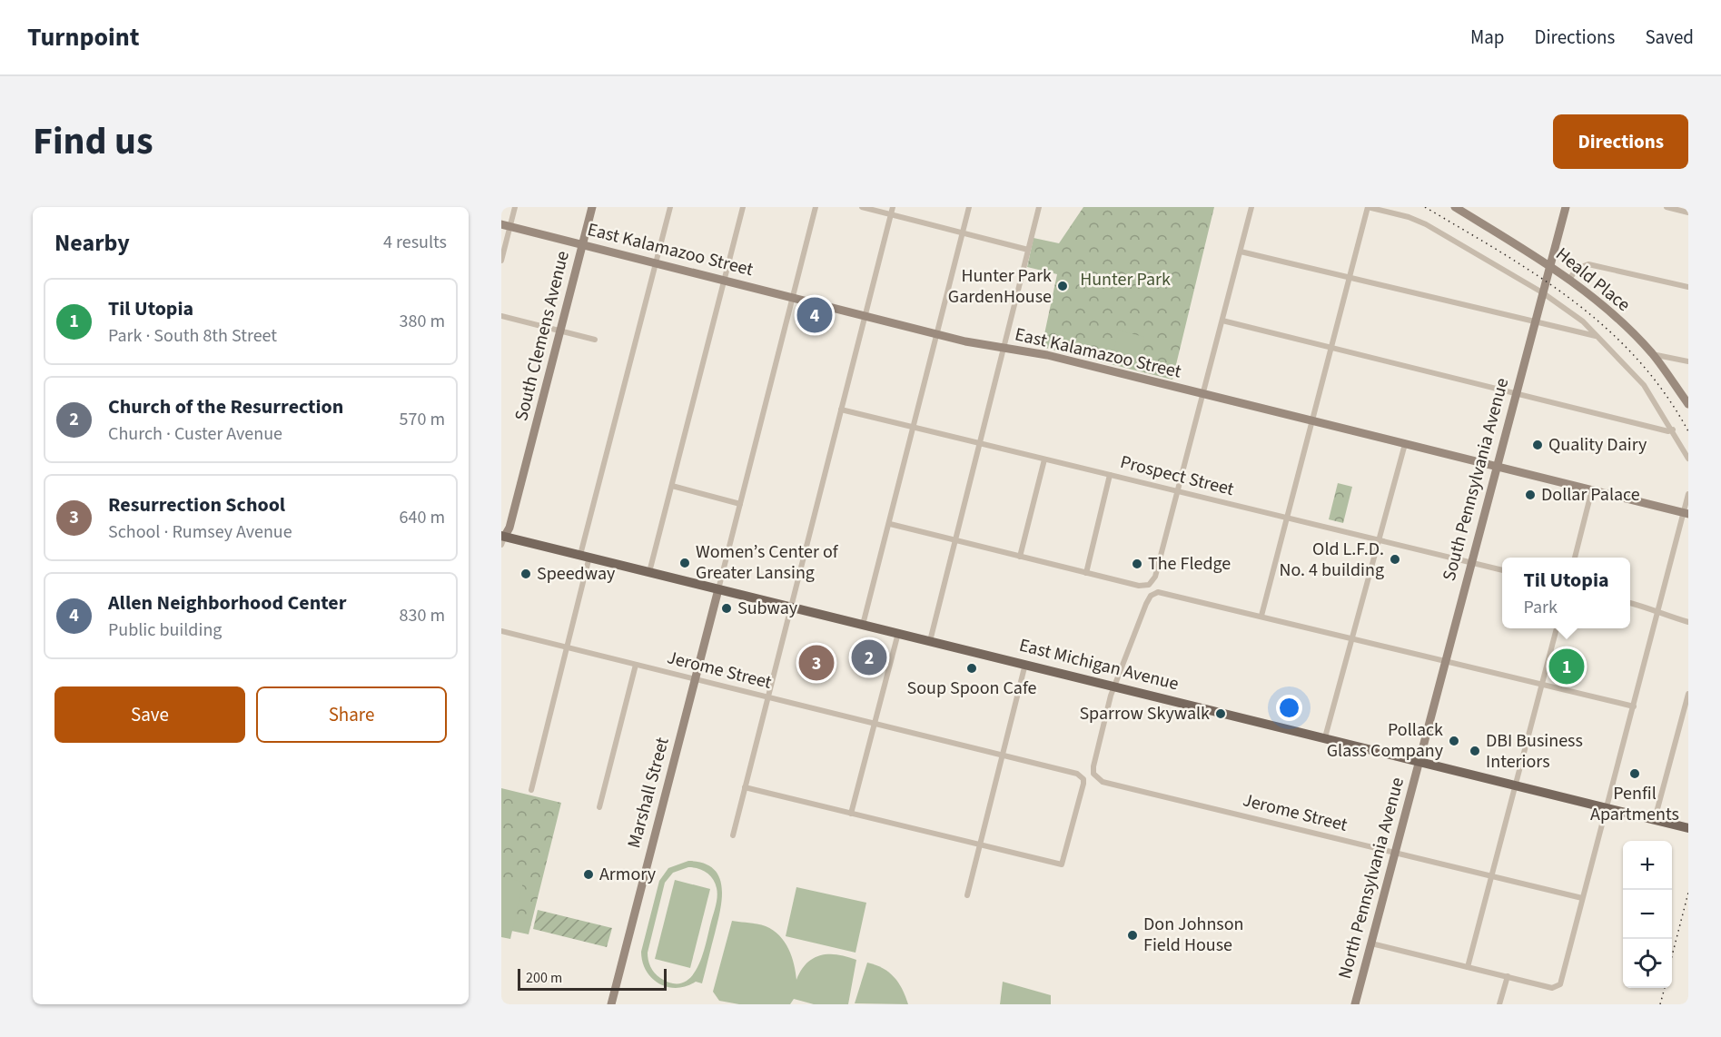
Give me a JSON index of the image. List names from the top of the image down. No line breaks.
{"streets":{"main road":["East Michigan Avenue"],"street":["East Kalamazoo Street","Heald Place","South Clemens Avenue","Prospect Street","South Pennsylvania Avenue","Jerome Street","Marshall Street","North Pennsylvania Avenue"]},"crossings":[["East Kalamazoo Street","South Clemens Avenue"],["East Kalamazoo Street","South Pennsylvania Avenue"],["Heald Place","South Pennsylvania Avenue"],["South Clemens Avenue","East Michigan Avenue"],["Prospect Street","South Pennsylvania Avenue"],["South Pennsylvania Avenue","East Michigan Avenue"],["South Pennsylvania Avenue","North Pennsylvania Avenue"],["East Michigan Avenue","Jerome Street"],["East Michigan Avenue","Marshall Street"],["East Michigan Avenue","North Pennsylvania Avenue"],["Jerome Street","Marshall Street"],["Jerome Street","North Pennsylvania Avenue"]],"parks":["Hunter Park"],"places":["Hunter Park GardenHouse","Quality Dairy","Dollar Palace","Old L.F.D. No. 4 building","Women’s Center of Greater Lansing","The Fledge","Speedway","Subway","Soup Spoon Cafe","Sparrow Skywalk","Pollack Glass Company","DBI Business Interiors","Penfil Apartments","Armory","Don Johnson Field House"],"scale_bar":"200 m","page":{"header":"Turnpoint","nav":["Map","Directions","Saved"],"title":"Find us","buttons":["Directions",["Save","Share"]],"heading":["Nearby","4 results"],"list":[{"mark":"1","name":"Til Utopia","note":"Park · South 8th Street","value":"380 m"},{"mark":"2","name":"Church of the Resurrection","note":"Church · Custer Avenue","value":"570 m"},{"mark":"3","name":"Resurrection School","note":"School · Rumsey Avenue","value":"640 m"},{"mark":"4","name":"Allen Neighborhood Center","note":"Public building","value":"830 m"}],"pins":["4","2","3","1"],"popup":["Til Utopia","Park"],"map_buttons":["+","−"],"scale":"200 m"}}
